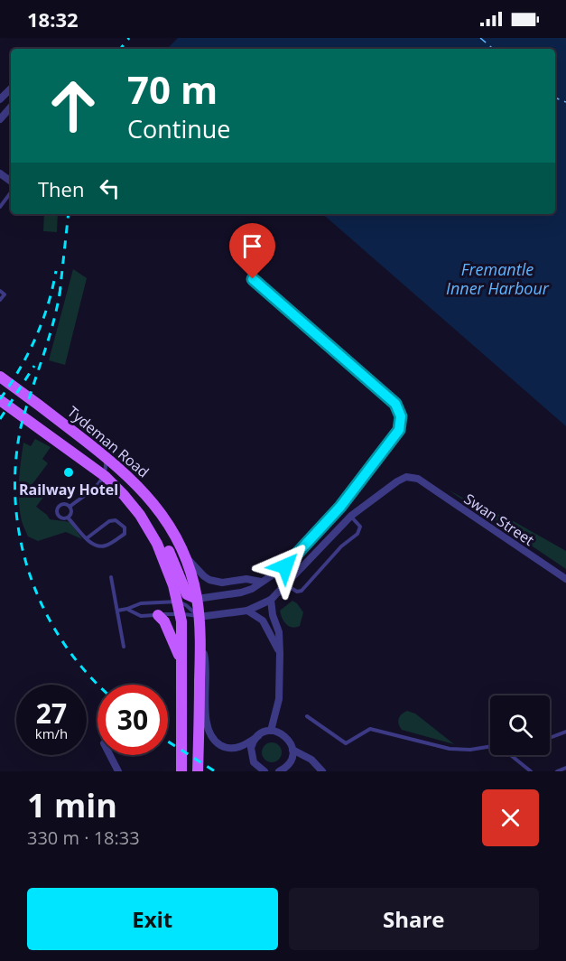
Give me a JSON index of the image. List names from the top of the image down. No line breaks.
{"streets":{"main road":["Tydeman Road"],"street":["Swan Street"]},"water":["Fremantle Inner Harbour"],"places":["Railway Hotel"],"page":{"status":"18:32","turn":["70 m","Continue"],"then":"Then","speed":"27 km/h","limit":"30","heading":["1 min","330 m · 18:33"],"buttons":["Exit","Share"]}}
